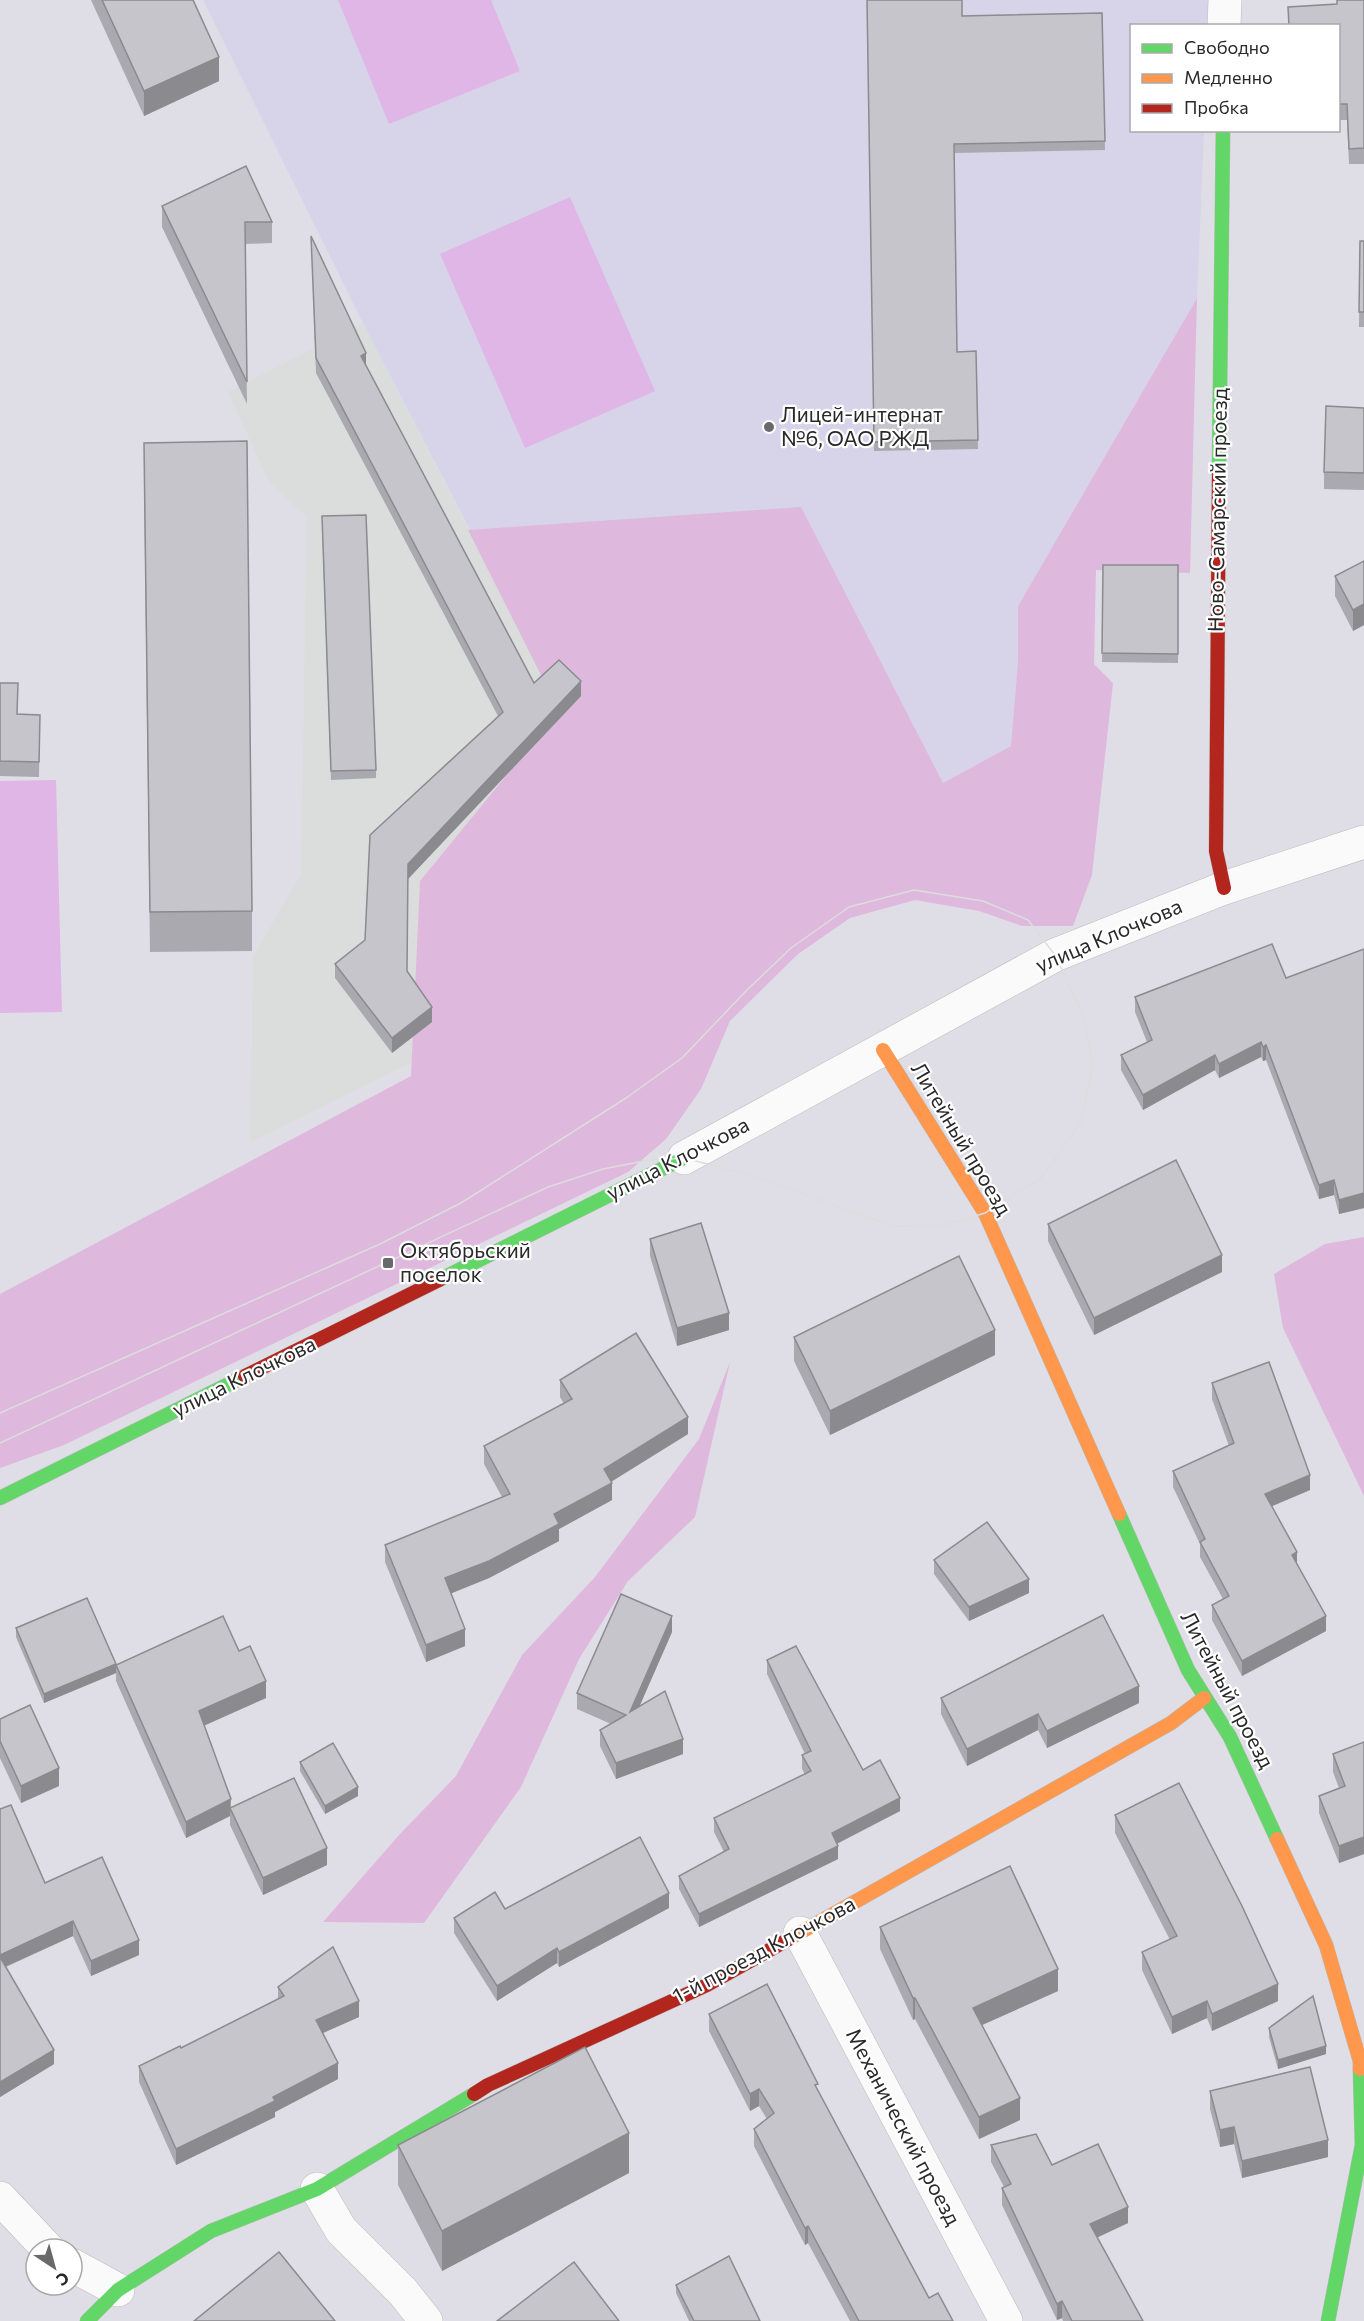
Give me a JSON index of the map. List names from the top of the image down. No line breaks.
{"streets":{"street":["Ново-Самарский проезд","улица Клочкова","Литейный проезд","1-й проезд Клочкова","Механический проезд"]},"crossings":[["Ново-Самарский проезд","улица Клочкова"],["улица Клочкова","Литейный проезд"],["Литейный проезд","1-й проезд Клочкова"],["1-й проезд Клочкова","Механический проезд"]],"places":{"other":["Лицей-интернат №6, ОАО РЖД"],"transit":["Октябрьский поселок"]},"legend":["Свободно","Медленно","Пробка"],"north":"bottom right"}
